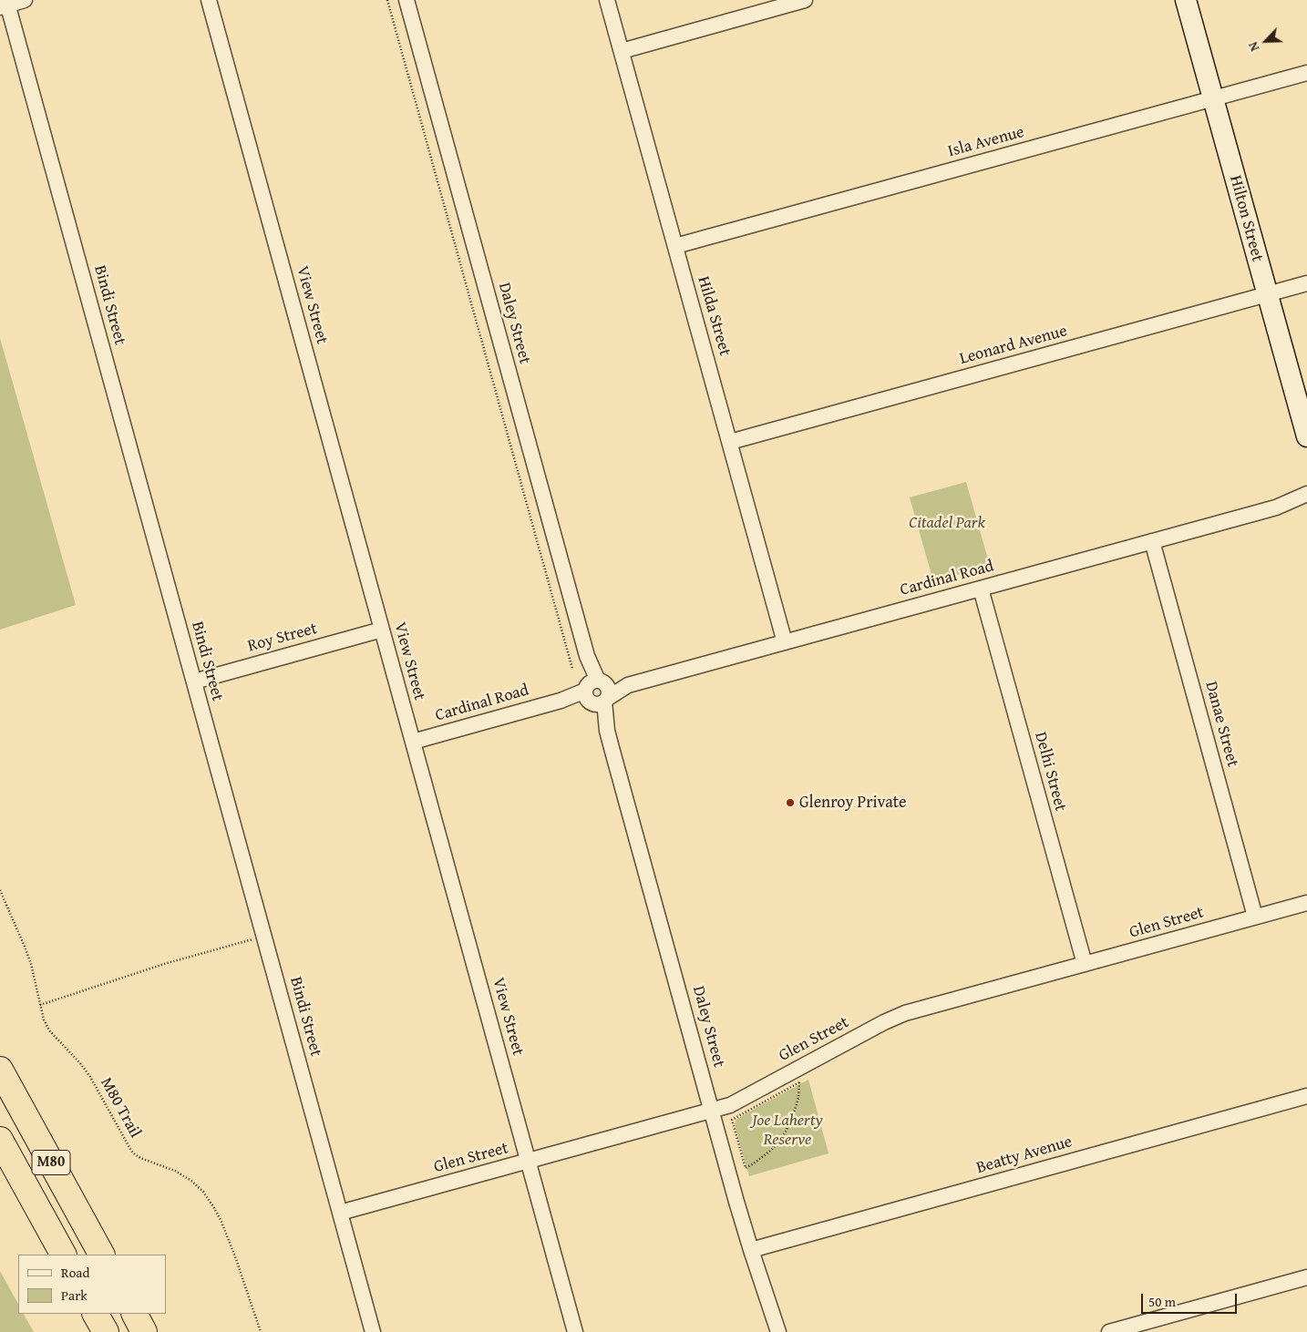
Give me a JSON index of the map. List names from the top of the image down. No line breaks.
{"streets":{"highway":["M80"],"street":["Isla Avenue","Hilton Street","Bindi Street","View Street","Hilda Street","Daley Street","Leonard Avenue","Cardinal Road","Roy Street","Danae Street","Delhi Street","Glen Street","Beatty Avenue"],"path":["M80 Trail"]},"crossings":[["Isla Avenue","Hilton Street"],["Isla Avenue","Hilda Street"],["Hilton Street","Leonard Avenue"],["Bindi Street","Roy Street"],["Bindi Street","Glen Street"],["View Street","Cardinal Road"],["View Street","Roy Street"],["View Street","Glen Street"],["Hilda Street","Leonard Avenue"],["Hilda Street","Cardinal Road"],["Daley Street","Cardinal Road"],["Daley Street","Glen Street"],["Daley Street","Beatty Avenue"],["Cardinal Road","Danae Street"],["Cardinal Road","Delhi Street"],["Danae Street","Glen Street"],["Delhi Street","Glen Street"]],"parks":["Citadel Park","Joe Laherty Reserve"],"places":["Glenroy Private"],"legend":["Road","Park"],"scale_bar":"50 m","north":"bottom left"}
